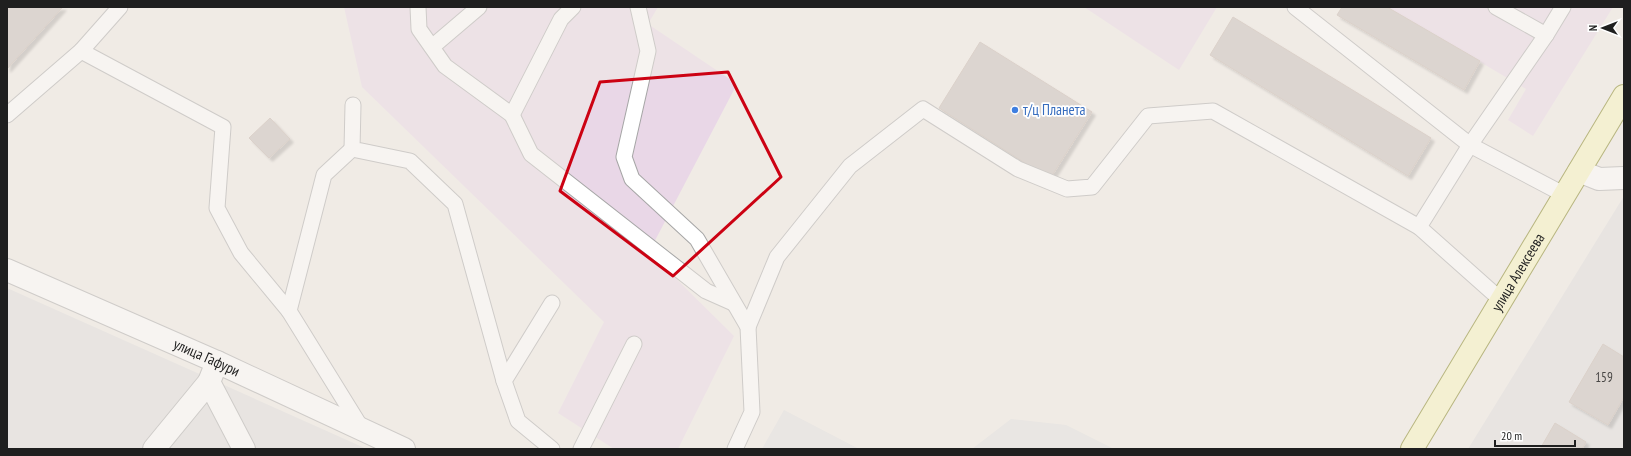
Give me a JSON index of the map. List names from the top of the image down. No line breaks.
{"streets":{"main road":["улица Алексеева"],"street":["улица Гафури"]},"places":["т/ц Планета"],"house_numbers":["159"],"scale_bar":"20 m","north":"left"}
